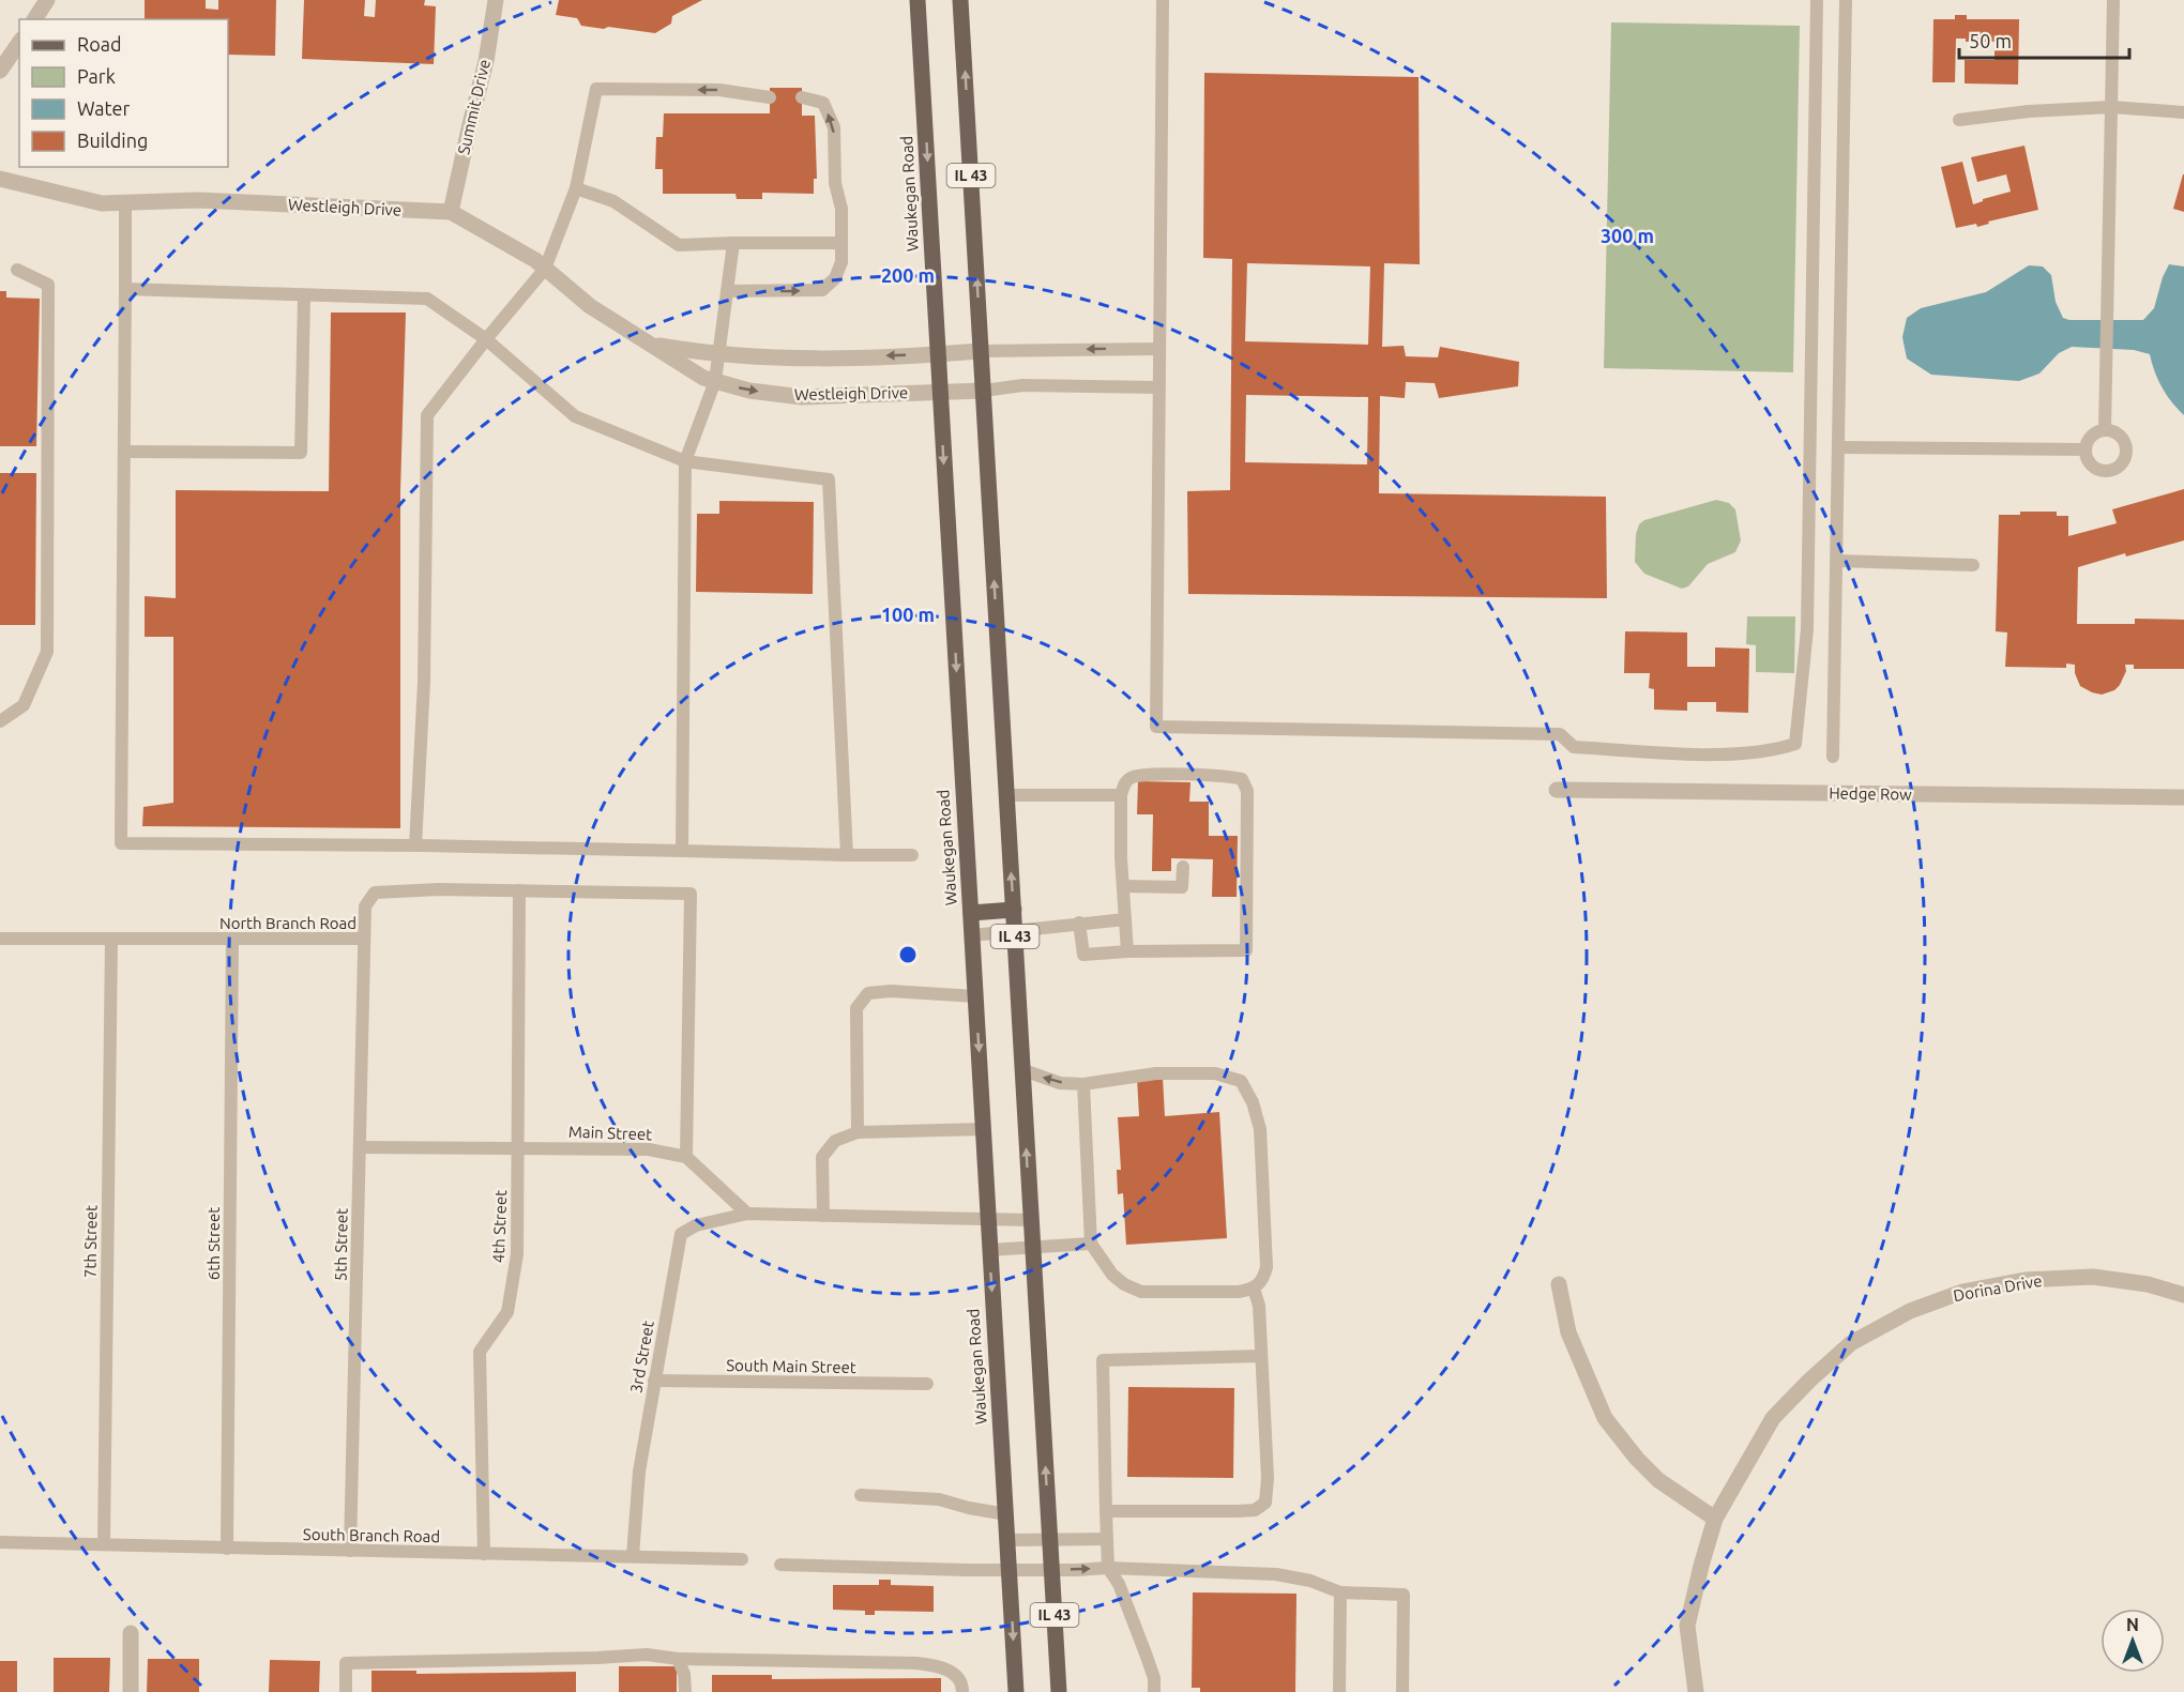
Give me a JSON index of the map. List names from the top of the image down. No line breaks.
{"streets":{"main road":["IL 43","Waukegan Road"],"street":["Summit Drive","Westleigh Drive","Hedge Row","Dorina Drive"],"lane":["North Branch Road","Main Street","4th Street","7th Street","6th Street","5th Street","3rd Street","South Main Street","South Branch Road"]},"crossings":[["Summit Drive","Westleigh Drive"],["IL 43","Westleigh Drive"],["Waukegan Road","Westleigh Drive"],["North Branch Road","Main Street"],["North Branch Road","4th Street"],["North Branch Road","7th Street"],["North Branch Road","6th Street"],["North Branch Road","5th Street"],["Main Street","4th Street"],["Main Street","5th Street"],["4th Street","South Branch Road"],["7th Street","South Branch Road"],["6th Street","South Branch Road"],["5th Street","South Branch Road"],["3rd Street","South Main Street"],["3rd Street","South Branch Road"]],"legend":["Road","Park","Water","Building"],"scale_bar":"50 m","north":"top","rings":["300 m","200 m","100 m"]}
